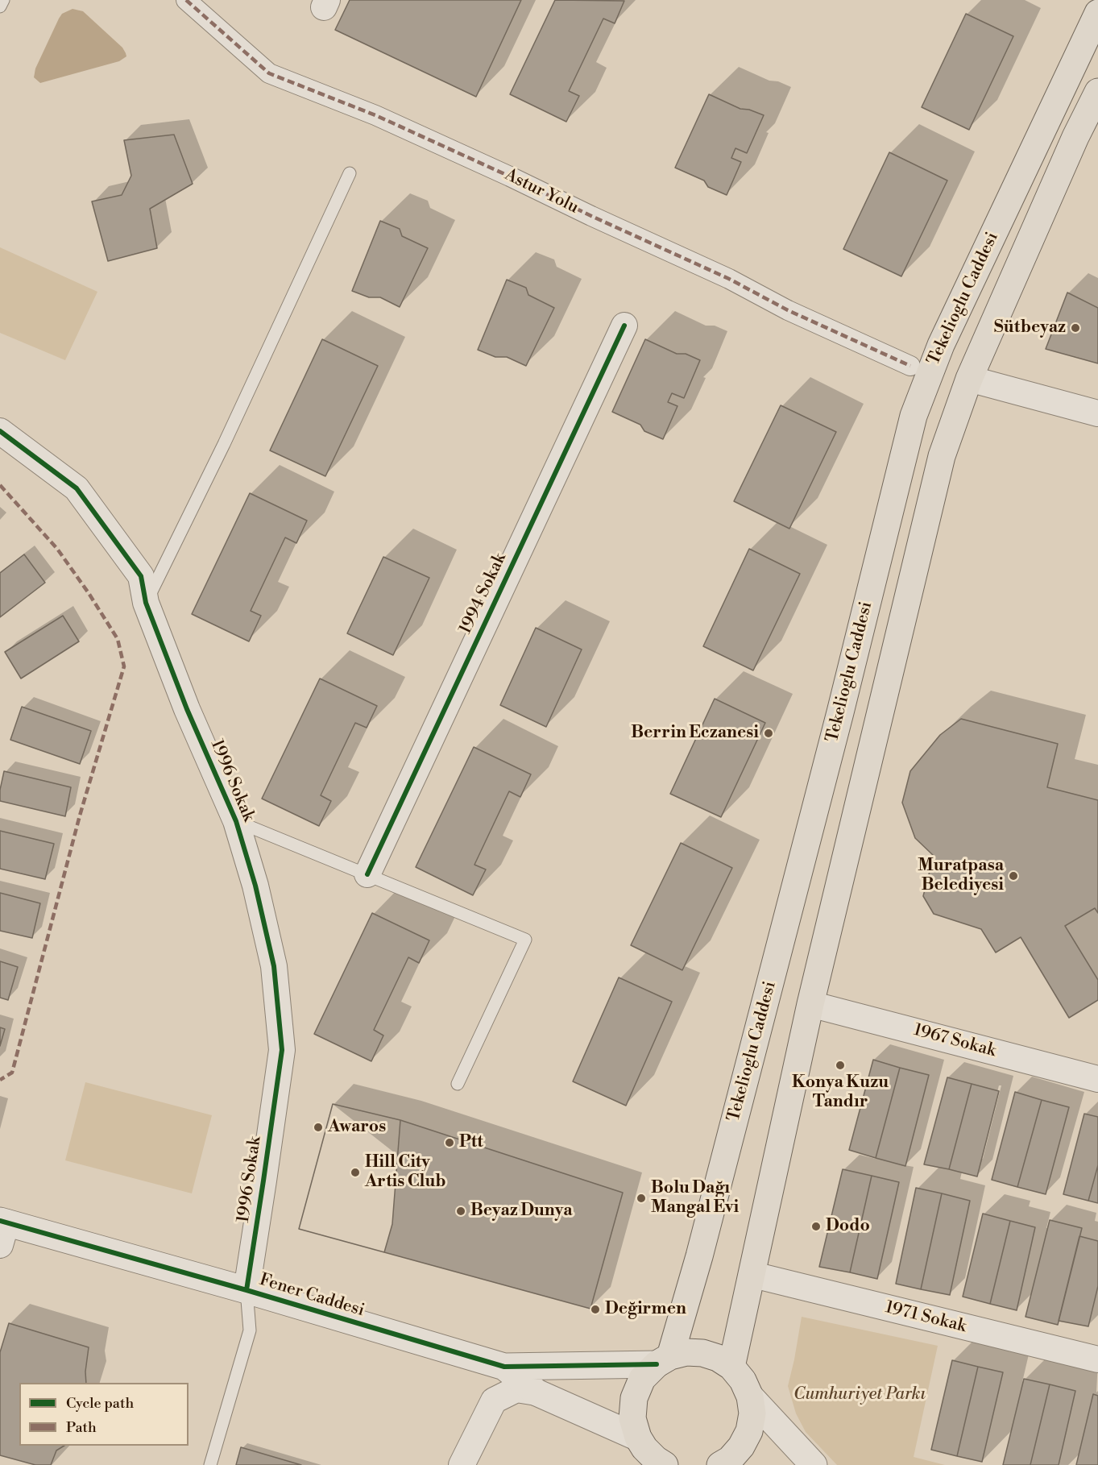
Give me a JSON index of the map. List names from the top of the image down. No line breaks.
{"streets":{"main road":["Tekelioglu Caddesi"],"street":["Astur Yolu","1994 Sokak","1996 Sokak","1967 Sokak","Fener Caddesi","1971 Sokak"]},"crossings":[["1996 Sokak","Fener Caddesi"]],"parks":["Cumhuriyet Parkı"],"places":["Sütbeyaz","Berrin Eczanesi","Muratpasa Belediyesi","Konya Kuzu Tandır","Awaros","Ptt","Hill City Artis Club","Bolu Dağı Mangal Evi","Beyaz Dunya","Dodo","Değirmen"],"legend":["Cycle path","Path"]}
